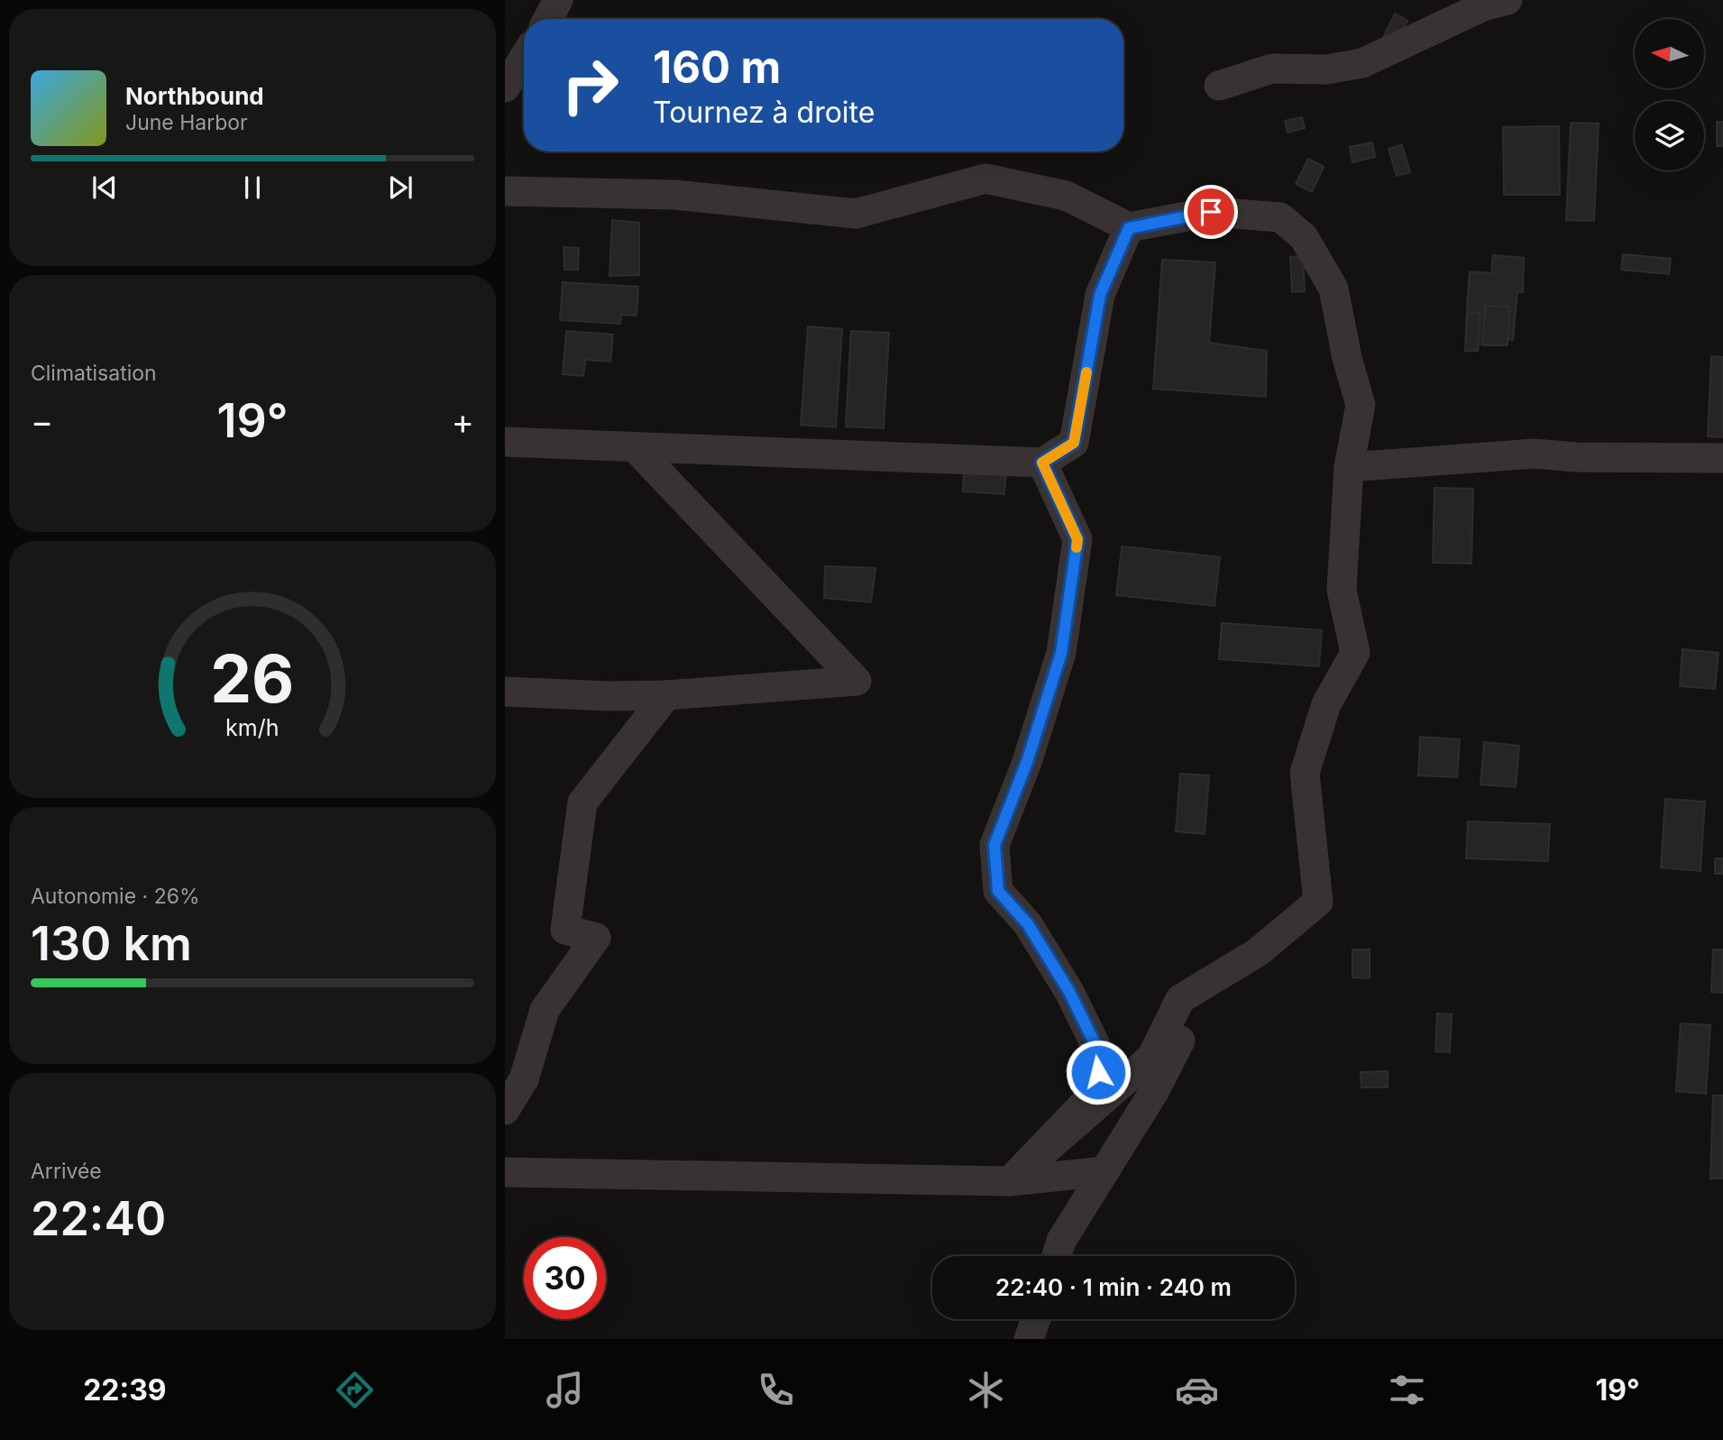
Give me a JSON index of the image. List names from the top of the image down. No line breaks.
{"north":"left","page":{"turn":["160 m","Tournez à droite"],"song":["Northbound","June Harbor"],"tile":["Climatisation",["Autonomie · 26%","130 km"],["Arrivée","22:40"]],"heat":["−","19°","+"],"limit":"30","trip":"22:40 · 1 min · 240 m","tabs":["22:39","19°"],"gauge":["26","km/h"]}}
